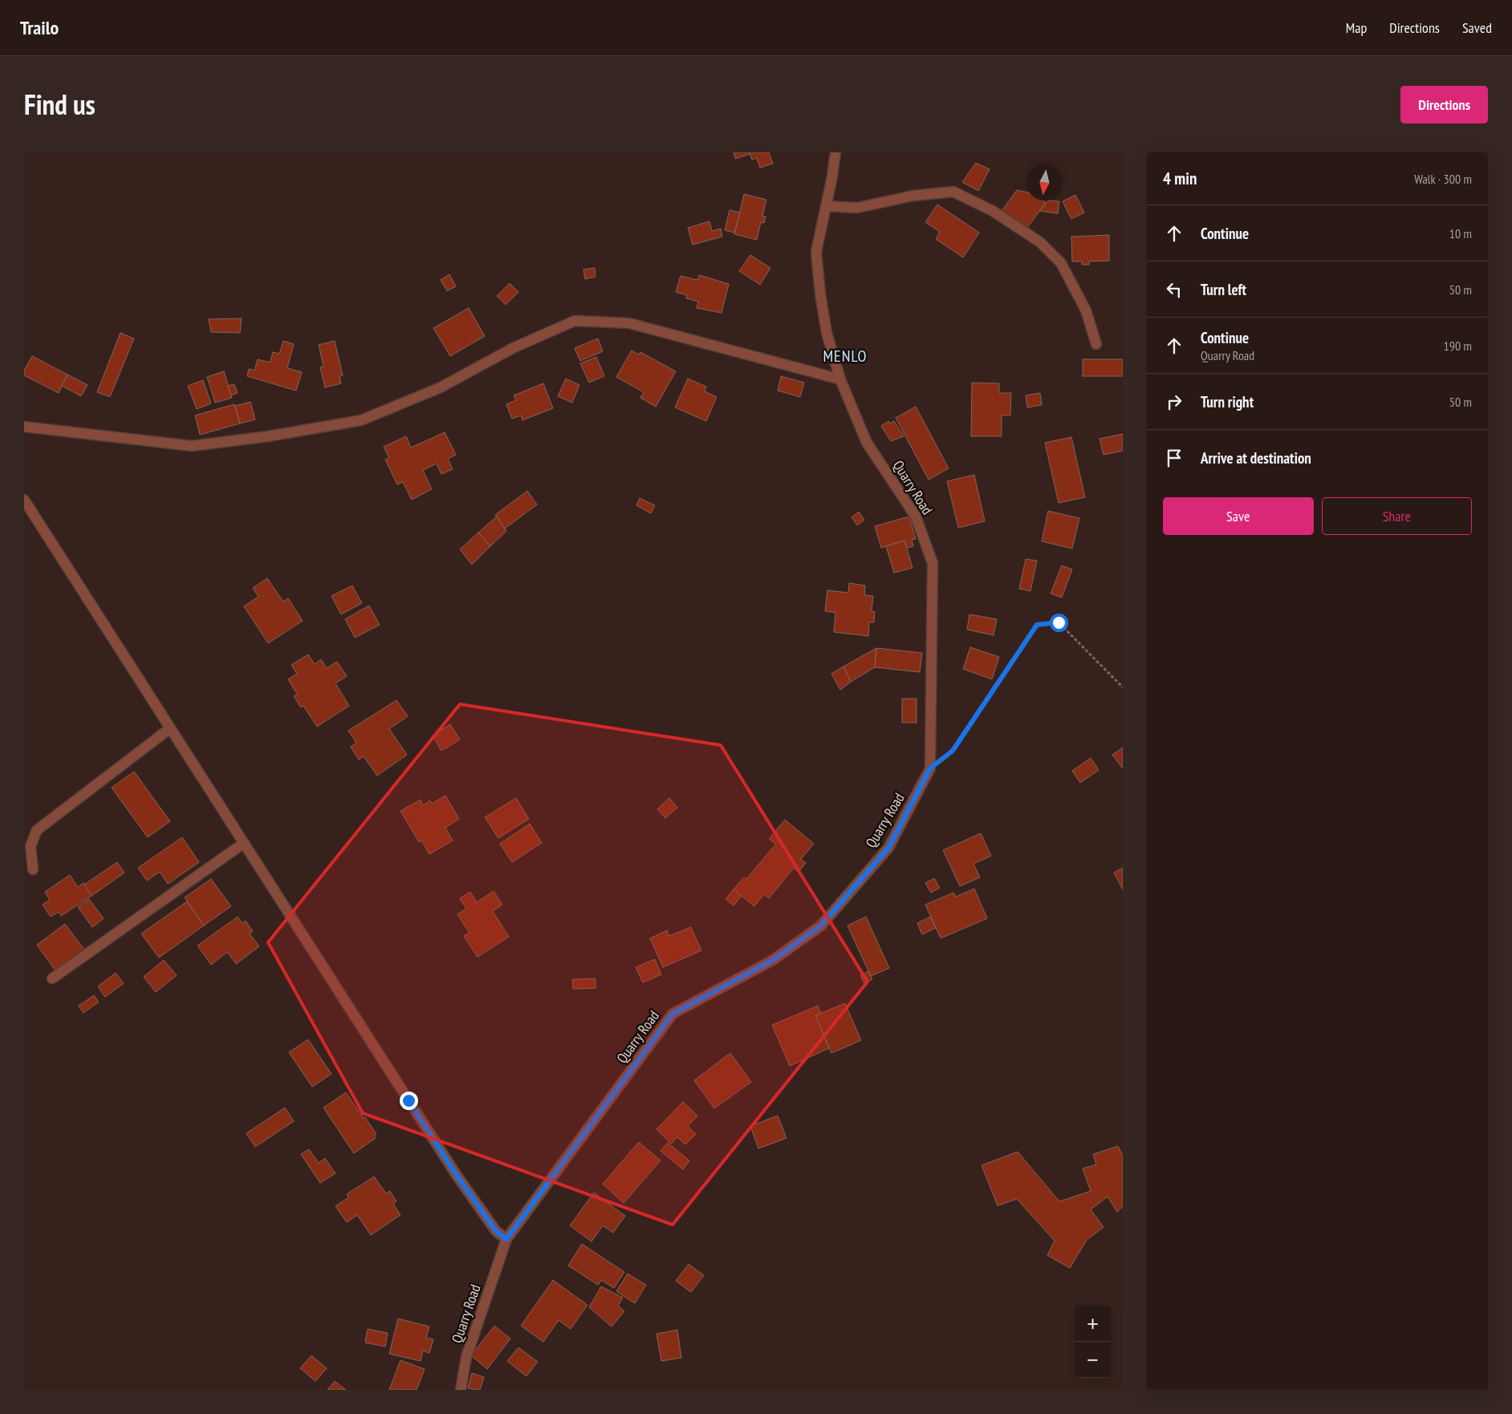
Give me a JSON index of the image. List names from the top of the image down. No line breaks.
{"streets":{"street":["Quarry Road"]},"districts":["MENLO"],"north":"bottom","page":{"header":"Trailo","nav":["Map","Directions","Saved"],"title":"Find us","buttons":["Directions",["Save","Share"]],"heading":["4 min","Walk · 300 m"],"list":[["Continue","10 m"],["Turn left","50 m"],["Continue","Quarry Road","190 m"],["Turn right","50 m"],"Arrive at destination"],"map_buttons":["+","−"]}}
